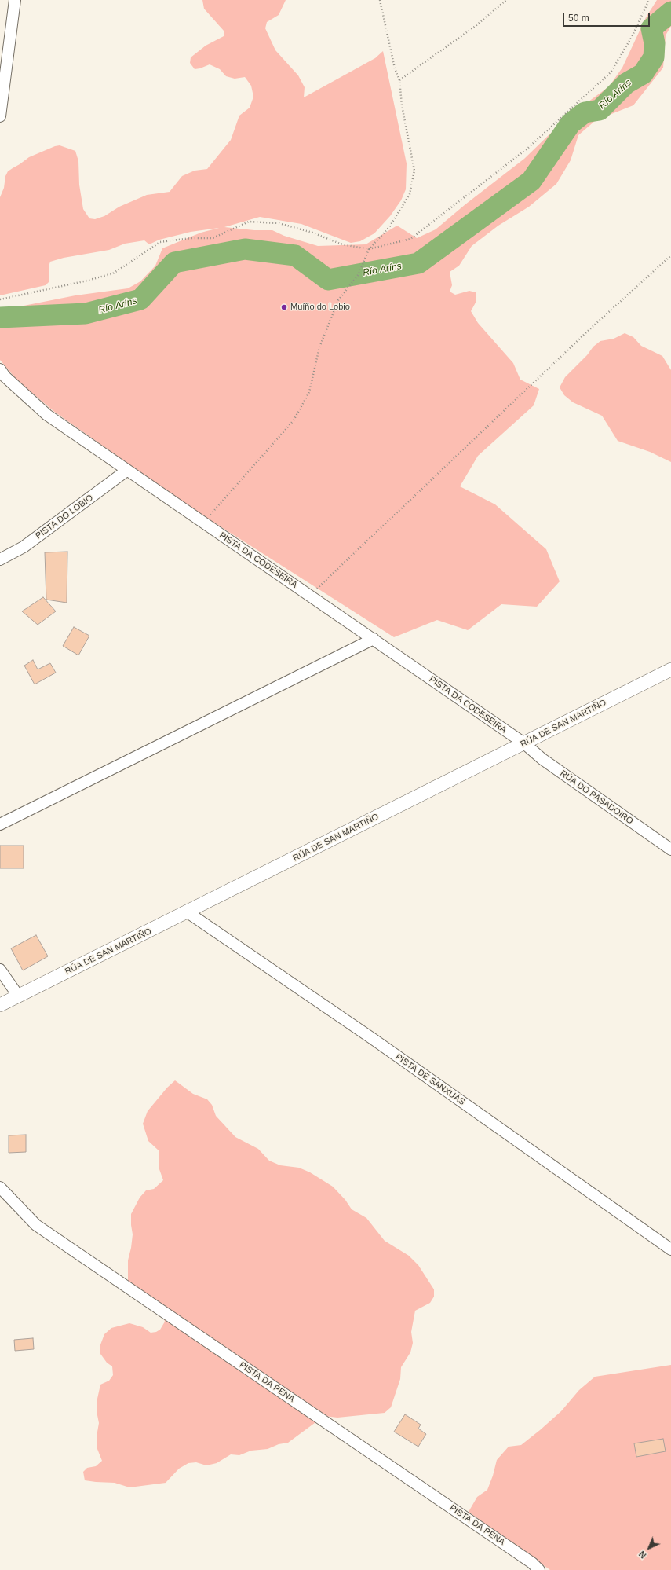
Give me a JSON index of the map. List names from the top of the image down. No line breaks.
{"streets":{"street":["PISTA DO LOBIO","PISTA DA CODESEIRA","RÚA DE SAN MARTIÑO","RÚA DO PASADOIRO","PISTA DE SANXUÁS","PISTA DA PENA"]},"crossings":[["PISTA DO LOBIO","PISTA DA CODESEIRA"],["PISTA DA CODESEIRA","RÚA DE SAN MARTIÑO"],["PISTA DA CODESEIRA","RÚA DO PASADOIRO"],["RÚA DE SAN MARTIÑO","RÚA DO PASADOIRO"],["RÚA DE SAN MARTIÑO","PISTA DE SANXUÁS"]],"water":["Río Aríns"],"places":["Muíño do Lobio"],"scale_bar":"50 m","north":"bottom left"}
